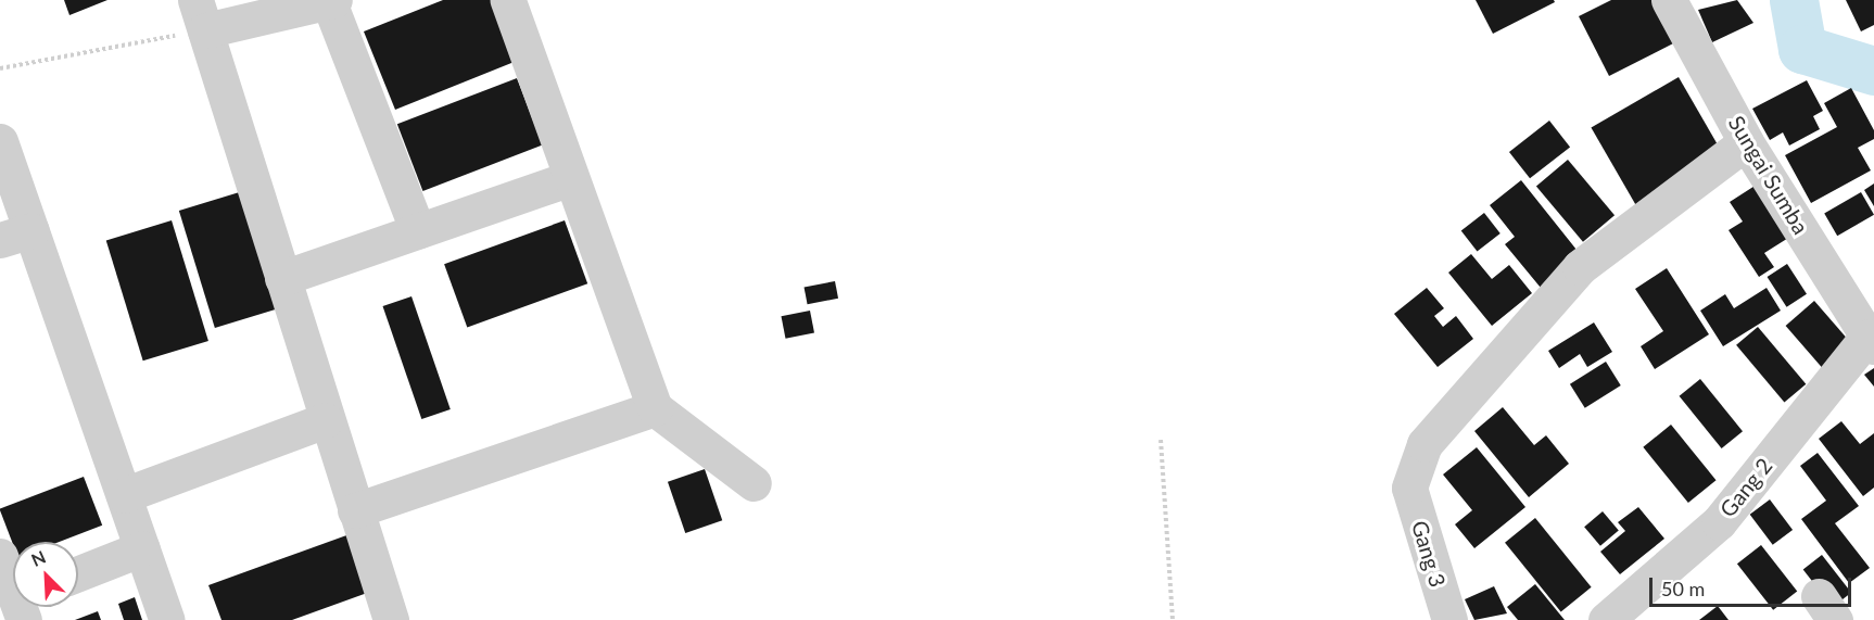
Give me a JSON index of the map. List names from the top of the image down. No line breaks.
{"streets":{"street":["Sungai Sumba","Gang 2","Gang 3"]},"crossings":[["Sungai Sumba","Gang 2"],["Sungai Sumba","Gang 3"]],"scale_bar":"50 m","north":"top left"}
